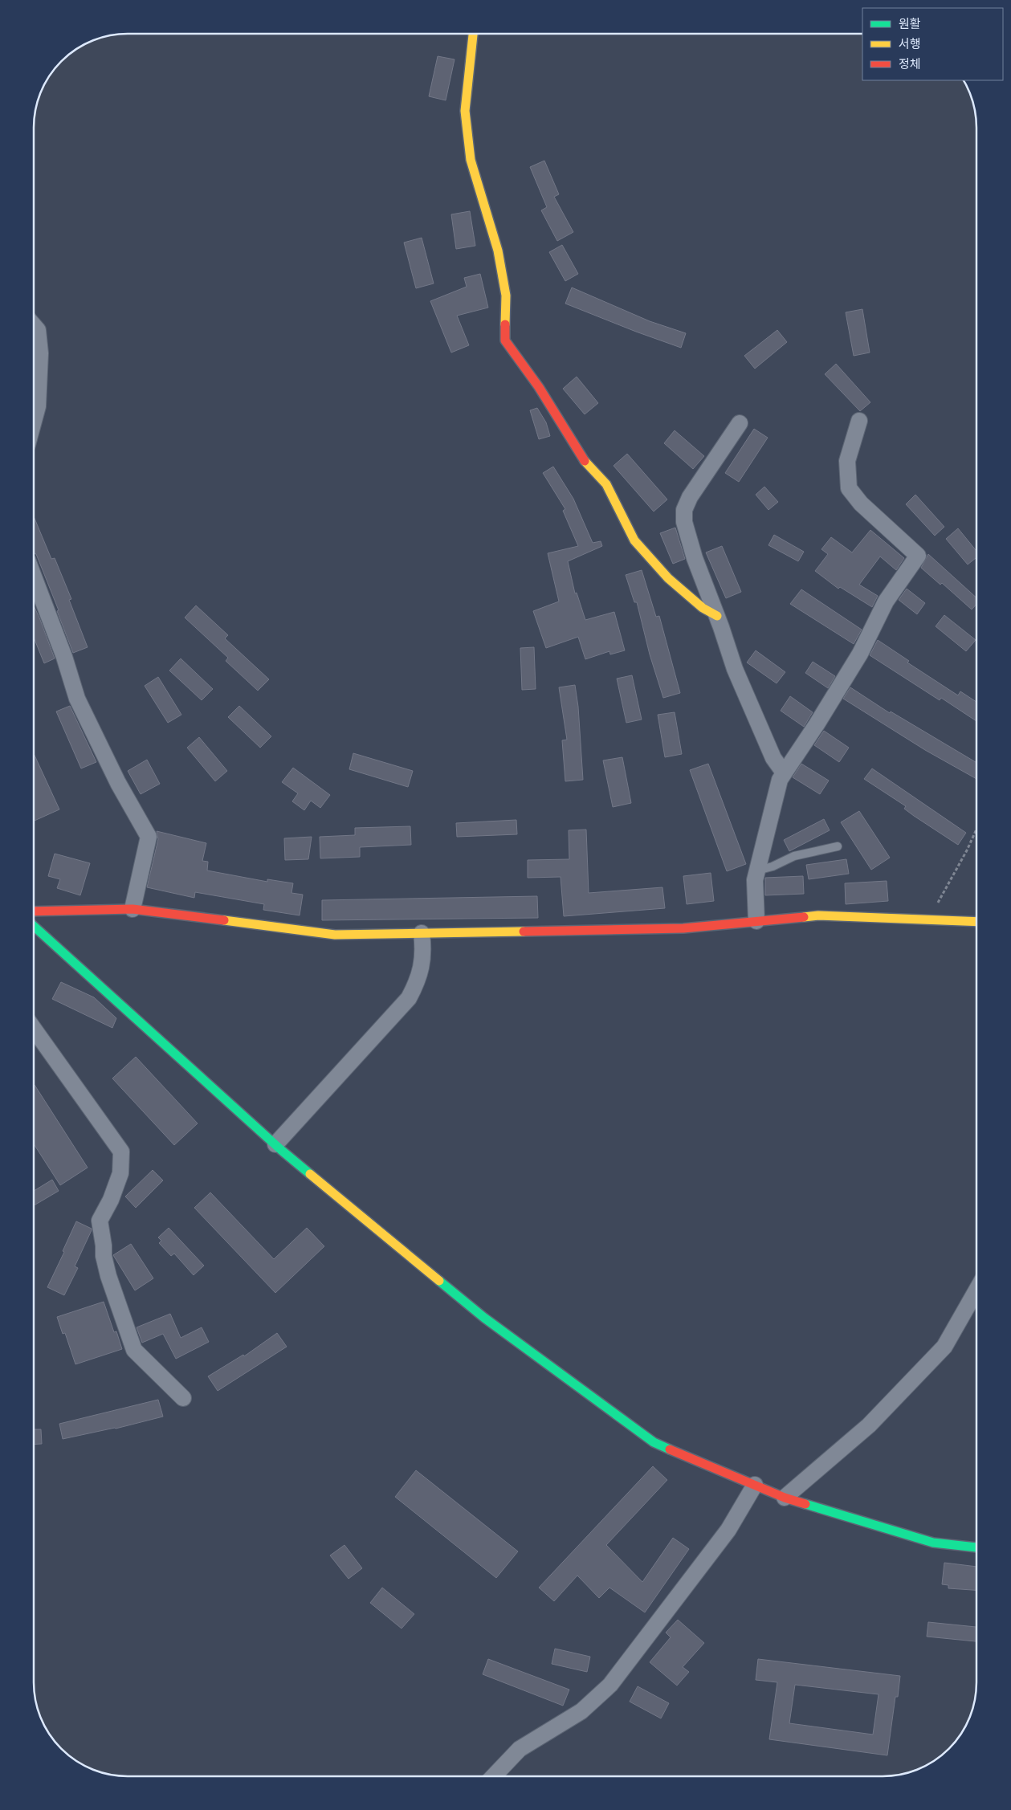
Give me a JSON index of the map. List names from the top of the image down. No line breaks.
{"legend":["원활","서행","정체"]}
